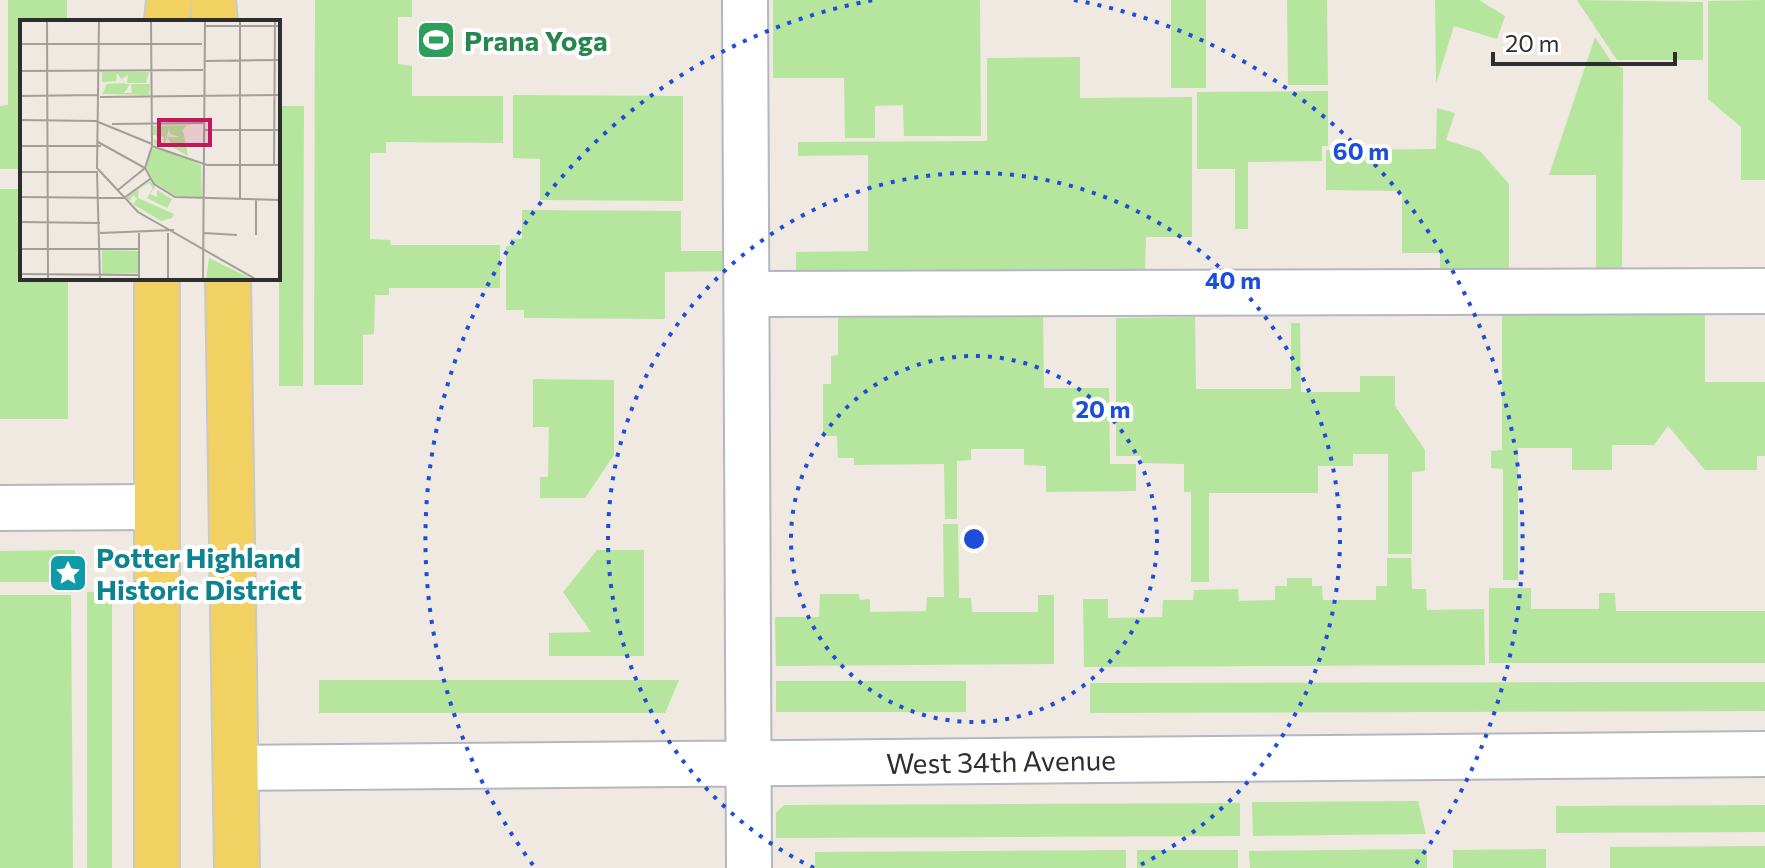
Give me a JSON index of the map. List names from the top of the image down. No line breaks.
{"streets":{"street":["West 34th Avenue"]},"places":{"sports":["Prana Yoga"],"place":["Potter Highland Historic District"]},"scale_bar":"20 m","rings":["60 m","40 m","20 m"]}
